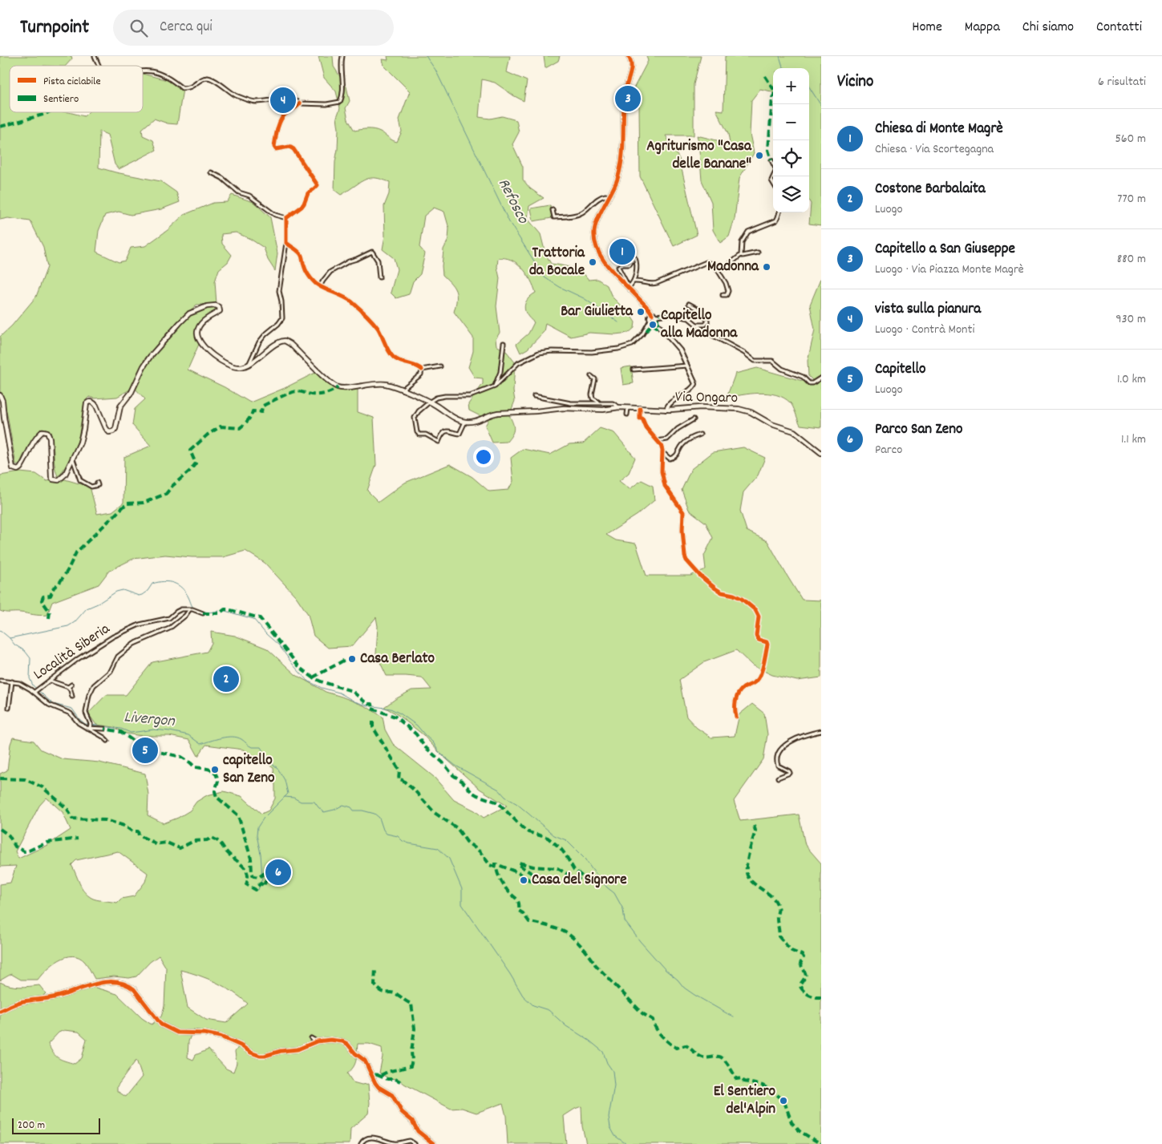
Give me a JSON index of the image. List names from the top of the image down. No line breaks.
{"streets":{"main road":["Via Ongaro"],"street":["Località Siberia"]},"water":["Refosco","Livergon"],"places":["Agriturismo \"Casa delle Banane\"","Trattoria da Bocale","Madonna","Bar Giulietta","Capitello alla Madonna","Casa Berlato","capitello San Zeno","Casa del Signore","El Sentiero del'Alpin"],"legend":["Pista ciclabile","Sentiero"],"scale_bar":"200 m","page":{"header":"Turnpoint","search":"Cerca qui","nav":["Home","Mappa","Chi siamo","Contatti"],"heading":["Vicino","6 risultati"],"map_buttons":["+","−"],"pins":["3","4","1","2","5","6"],"list":[{"mark":"1","name":"Chiesa di Monte Magrè","note":"Chiesa · Via Scortegagna","value":"560 m"},{"mark":"2","name":"Costone Barbalaita","note":"Luogo","value":"770 m"},{"mark":"3","name":"Capitello a San Giuseppe","note":"Luogo · Via Piazza Monte Magrè","value":"880 m"},{"mark":"4","name":"vista sulla pianura","note":"Luogo · Contrà Monti","value":"930 m"},{"mark":"5","name":"Capitello","note":"Luogo","value":"1.0 km"},{"mark":"6","name":"Parco San Zeno","note":"Parco","value":"1.1 km"}],"scale":"200 m"}}
